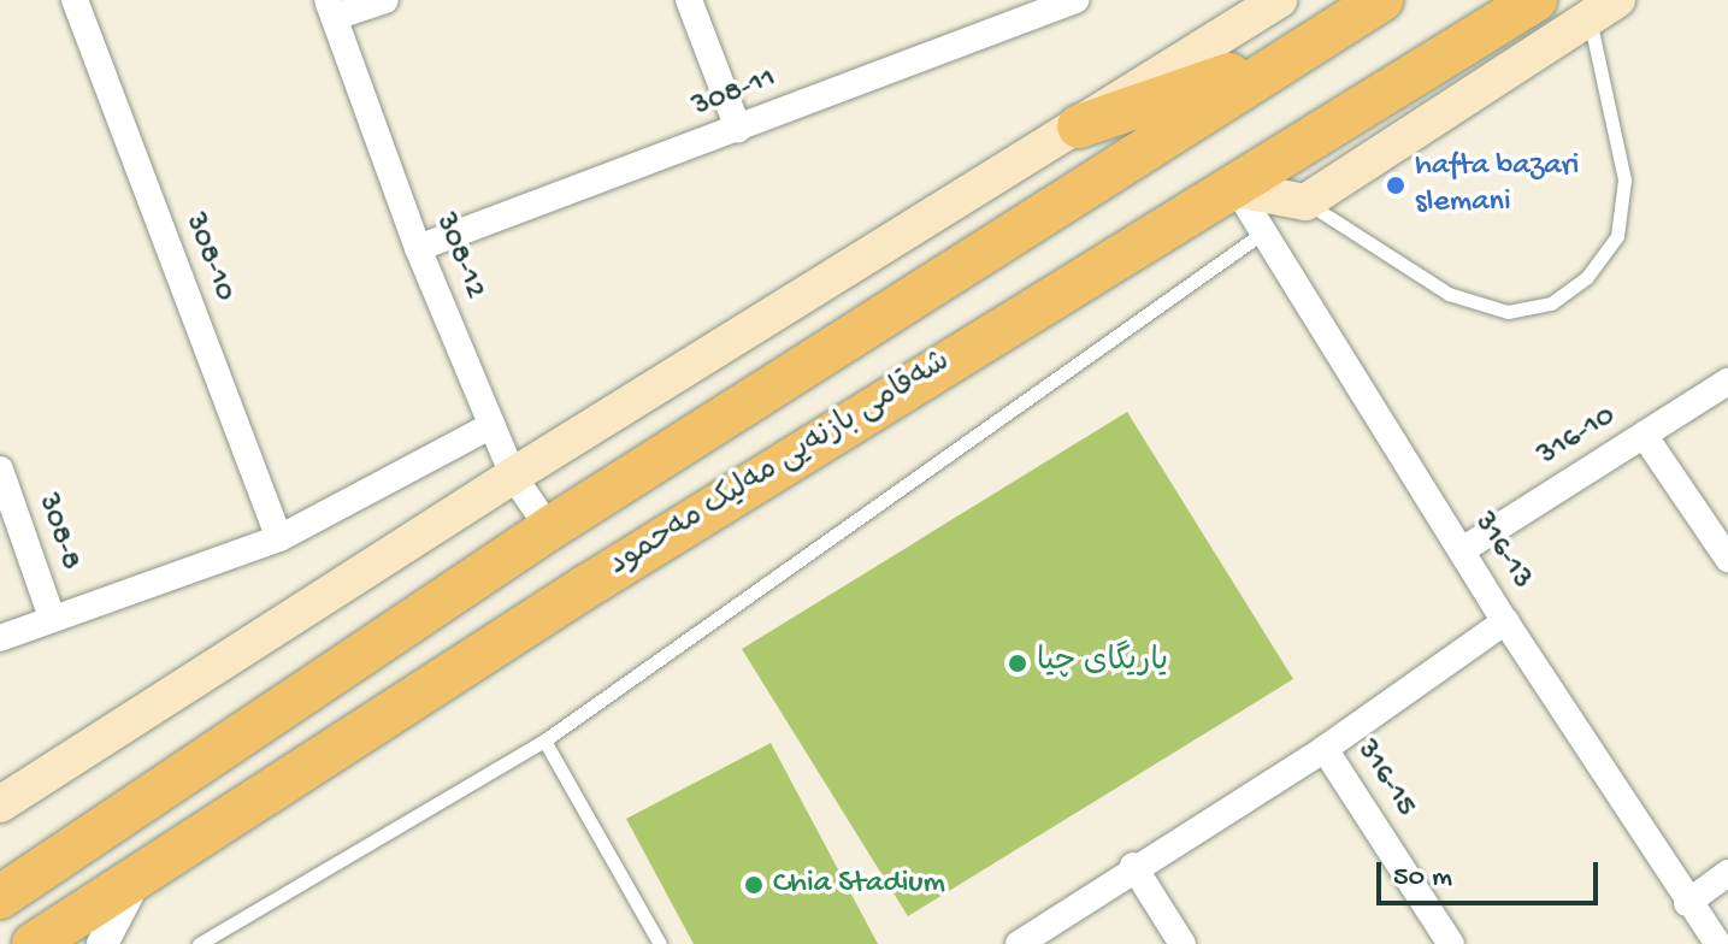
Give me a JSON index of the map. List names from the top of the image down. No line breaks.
{"streets":{"highway":["شەقامی بازنەیی مەلیک مەحمود"],"street":["308-11","308-12","308-10","316-10","308-8","316-13","316-15"]},"crossings":[["308-11","308-12"],["316-10","316-13"],["شەقامی بازنەیی مەلیک مەحمود","316-13"]],"places":["hafta bazari slemani","یاریگای چیا","Chia Stadium"],"scale_bar":"50 m"}
